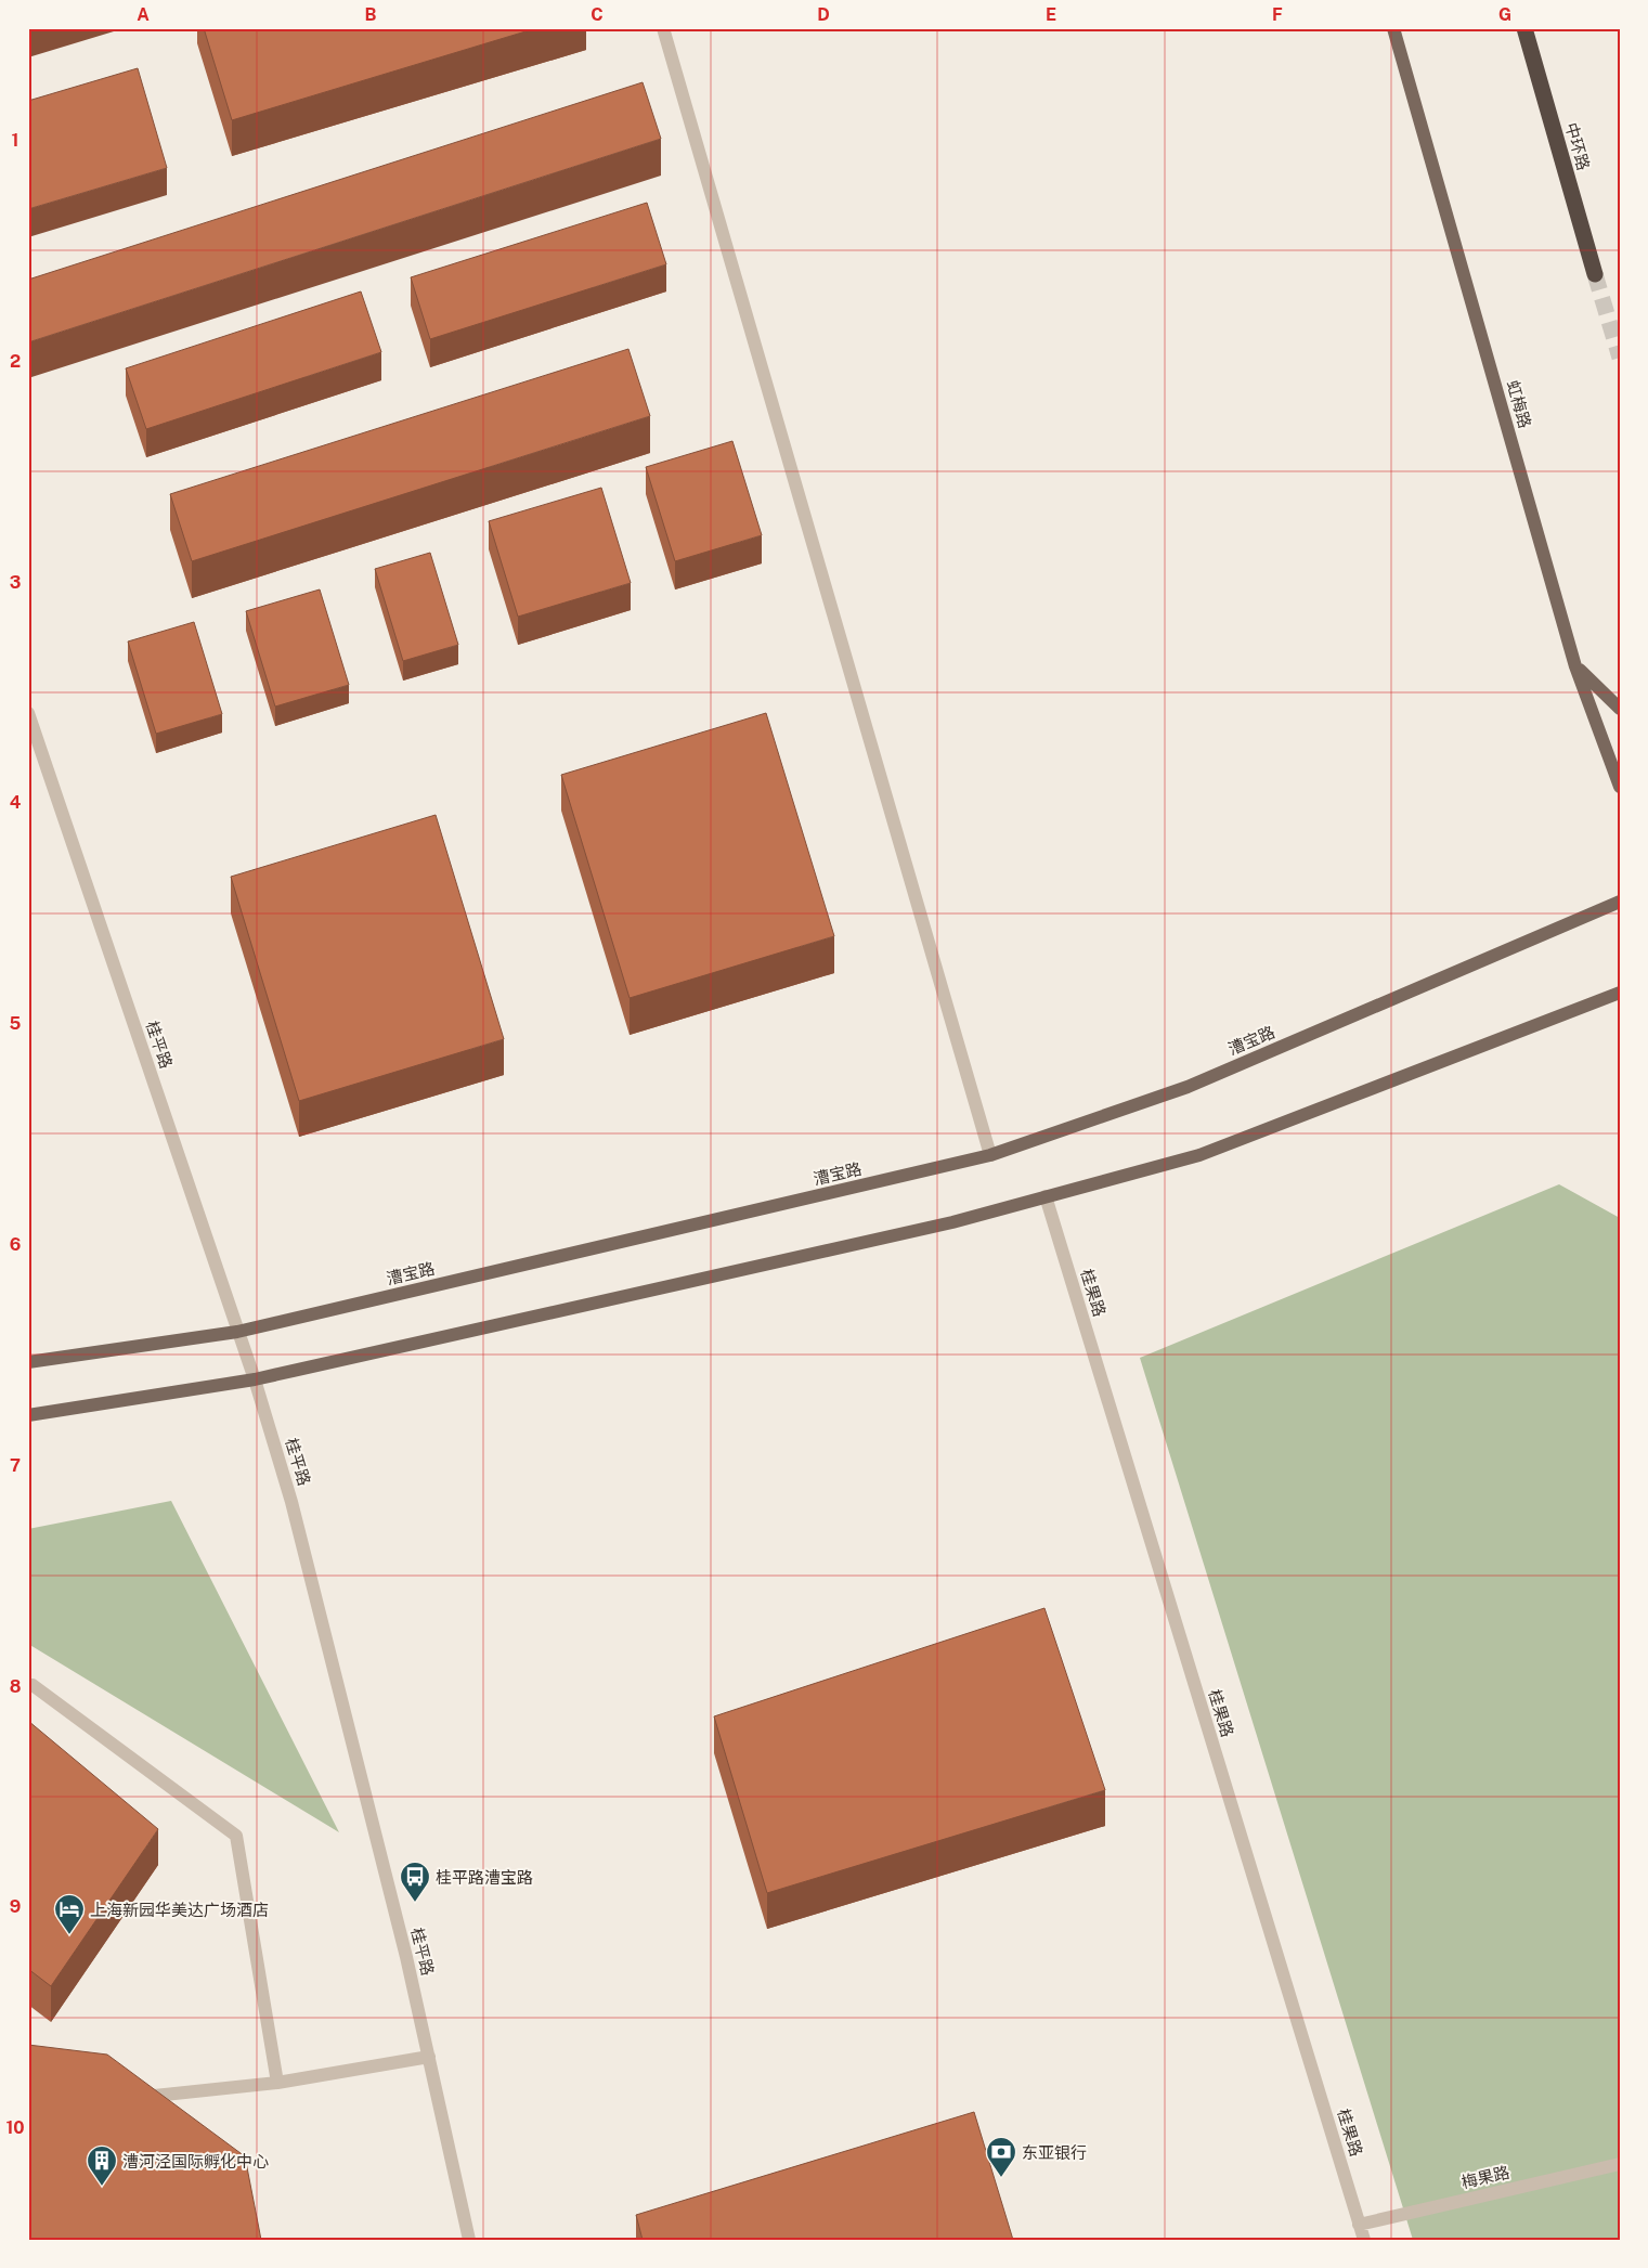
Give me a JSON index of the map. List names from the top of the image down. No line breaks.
{"streets":{"highway":["中环路"],"main road":["虹梅路","漕宝路"],"street":["桂平路","桂果路","梅果路"]},"crossings":[["漕宝路","桂平路"],["桂果路","梅果路"]],"places":{"bus stop":["桂平路漕宝路"],"hotel":["上海新园华美达广场酒店"],"bank":["东亚银行"],"building":["漕河泾国际孵化中心"]},"grid":{"columns":["A","B","C","D","E","F","G"],"rows":["1","2","3","4","5","6","7","8","9","10"]}}
